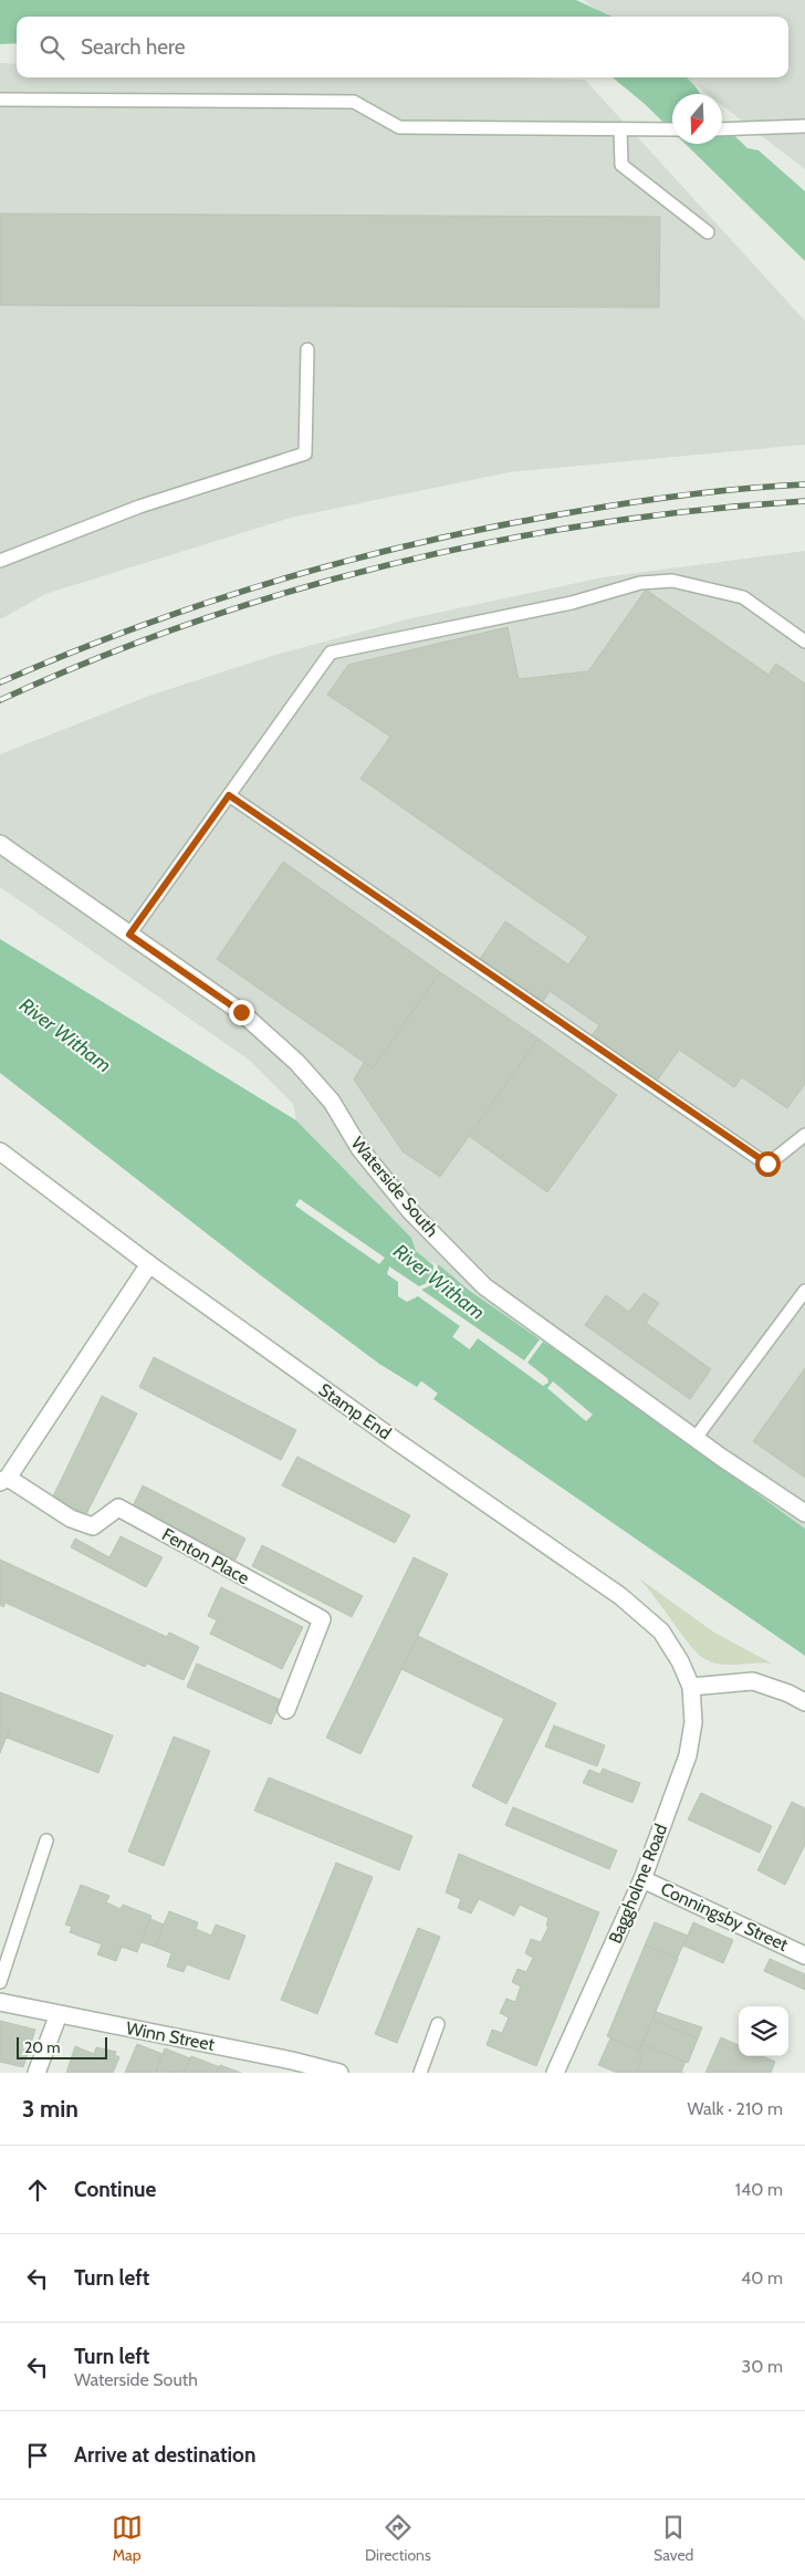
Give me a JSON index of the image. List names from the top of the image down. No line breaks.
{"streets":{"street":["Waterside South","Stamp End","Fenton Place","Baggholme Road","Conningsby Street","Winn Street"]},"crossings":[["Stamp End","Fenton Place"],["Stamp End","Baggholme Road"],["Baggholme Road","Conningsby Street"]],"water":["River Witham"],"scale_bar":"20 m","north":"bottom","page":{"search":"Search here","scale":"20 m","heading":["3 min","Walk · 210 m"],"list":[["Continue","140 m"],["Turn left","40 m"],["Turn left","Waterside South","30 m"],"Arrive at destination"],"nav":["Map","Directions","Saved"]}}
